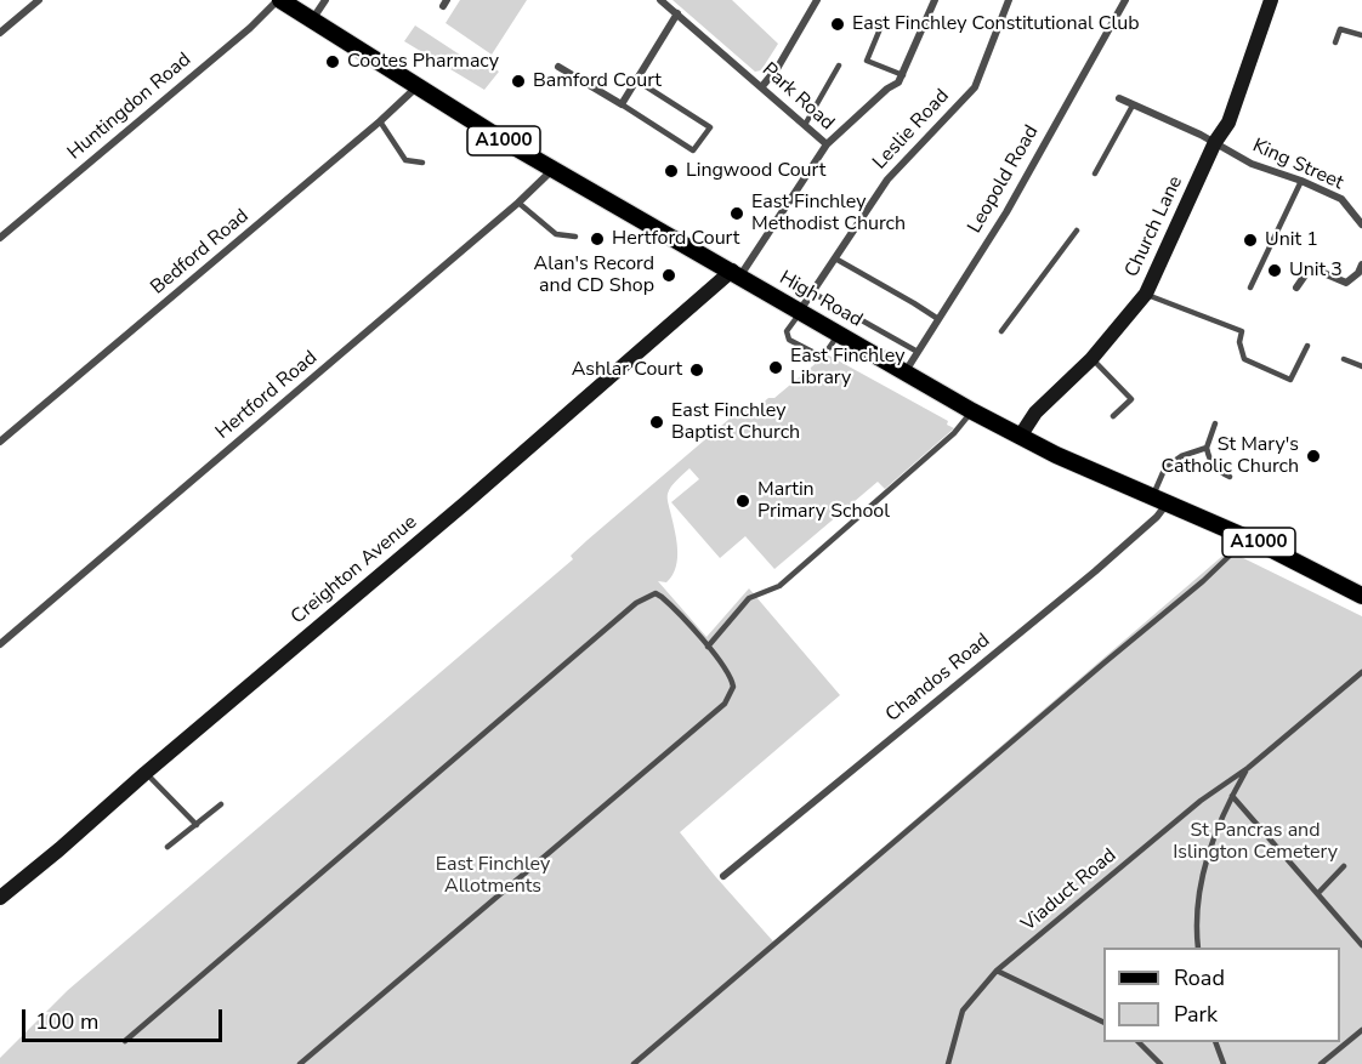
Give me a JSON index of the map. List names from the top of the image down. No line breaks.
{"streets":{"main road":["A1000","High Road"],"street":["Park Road","Huntingdon Road","Leslie Road","King Street","Leopold Road","Church Lane","Bedford Road","Hertford Road","Creighton Avenue","Chandos Road"],"lane":["Viaduct Road"]},"crossings":[["Park Road","High Road"],["Park Road","Creighton Avenue"],["Huntingdon Road","High Road"],["Leslie Road","High Road"],["King Street","Church Lane"],["Leopold Road","High Road"],["Church Lane","High Road"],["Bedford Road","High Road"],["High Road","Hertford Road"],["High Road","Creighton Avenue"],["High Road","Chandos Road"]],"parks":["St Pancras and Islington Cemetery","East Finchley Allotments"],"places":["East Finchley Constitutional Club","Cootes Pharmacy","Bamford Court","Lingwood Court","East Finchley Methodist Church","Hertford Court","Unit 1","Unit 3","Alan's Record and CD Shop","East Finchley Library","Ashlar Court","East Finchley Baptist Church","St Mary's Catholic Church","Martin Primary School"],"legend":["Road","Park"],"scale_bar":"100 m"}
